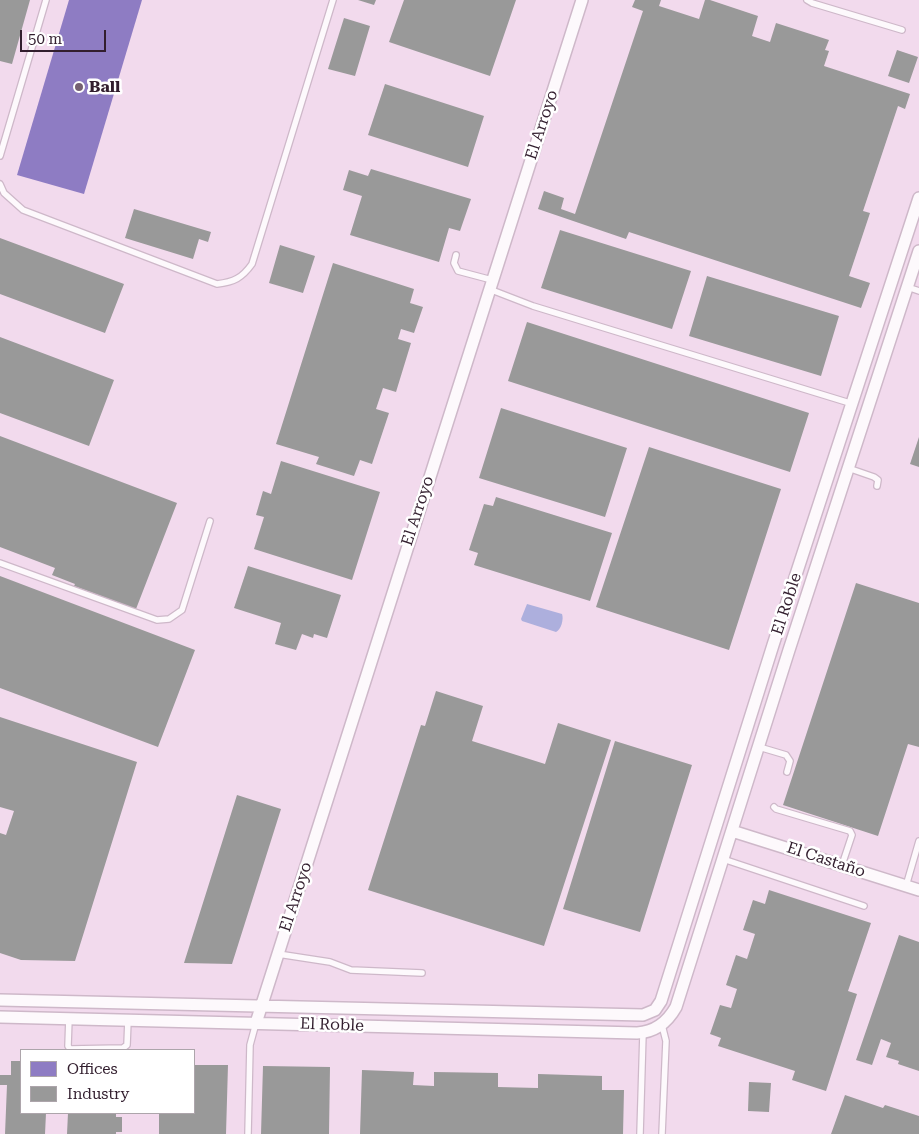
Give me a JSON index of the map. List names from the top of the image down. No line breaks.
{"streets":{"street":["El Arroyo","El Roble","El Castaño"]},"crossings":[["El Arroyo","El Roble"],["El Roble","El Castaño"]],"places":["Ball"],"legend":["Offices","Industry"],"scale_bar":"50 m"}
